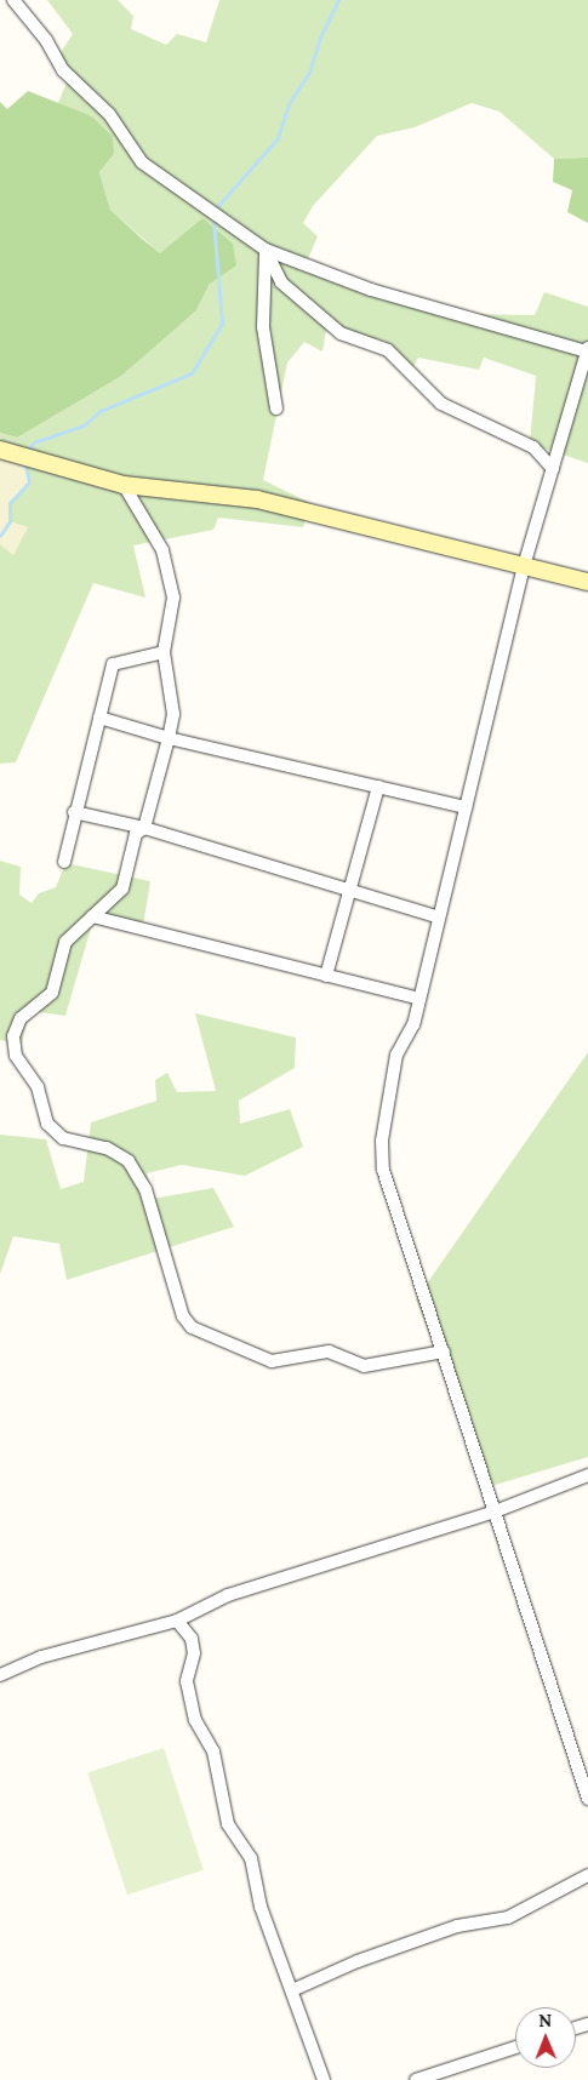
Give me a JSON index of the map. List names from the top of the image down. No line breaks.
{"north":"top"}
